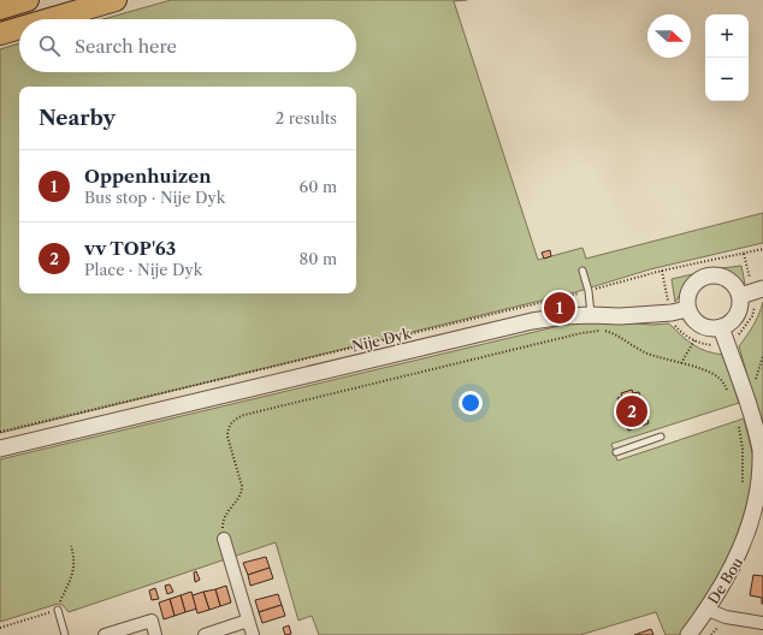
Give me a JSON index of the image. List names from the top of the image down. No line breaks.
{"streets":{"street":["Nije Dyk","De Bou"]},"north":"right","page":{"map_buttons":["+","−"],"search":"Search here","heading":["Nearby","2 results"],"list":[{"mark":"1","name":"Oppenhuizen","note":"Bus stop · Nije Dyk","value":"60 m"},{"mark":"2","name":"vv TOP'63","note":"Place · Nije Dyk","value":"80 m"}],"pins":["1","2"]}}
